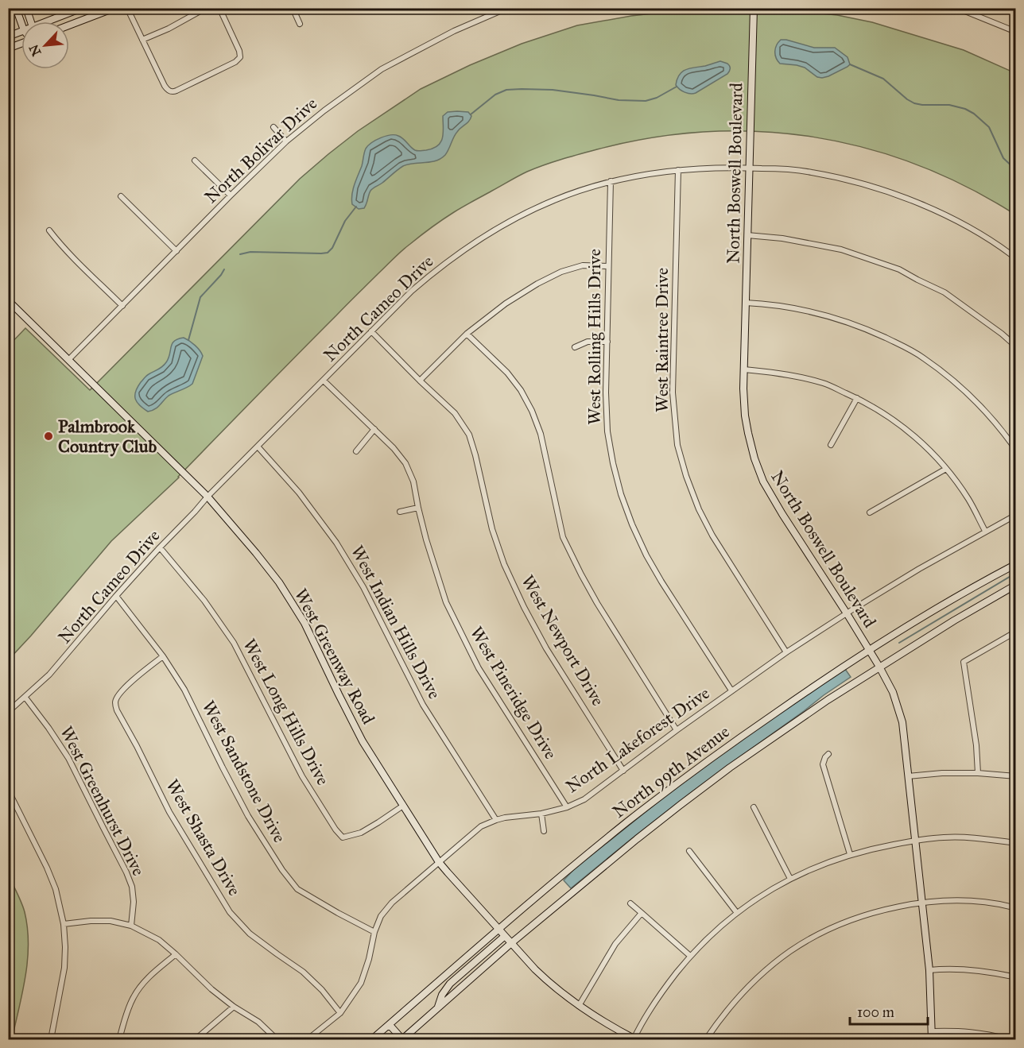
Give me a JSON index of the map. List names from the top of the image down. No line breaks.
{"streets":{"street":["North Bolivar Drive","North Boswell Boulevard","North Cameo Drive","West Rolling Hills Drive","West Raintree Drive","West Indian Hills Drive","West Newport Drive","West Greenway Road","West Pineridge Drive","West Long Hills Drive","North Lakeforest Drive","West Sandstone Drive","North 99th Avenue","West Greenhurst Drive","West Shasta Drive"]},"crossings":[["North Bolivar Drive","West Greenway Road"],["North Boswell Boulevard","North Cameo Drive"],["North Boswell Boulevard","North Lakeforest Drive"],["North Boswell Boulevard","North 99th Avenue"],["North Cameo Drive","West Rolling Hills Drive"],["North Cameo Drive","West Raintree Drive"],["North Cameo Drive","West Indian Hills Drive"],["North Cameo Drive","West Newport Drive"],["North Cameo Drive","West Greenway Road"],["North Cameo Drive","West Pineridge Drive"],["North Cameo Drive","West Long Hills Drive"],["North Cameo Drive","West Sandstone Drive"],["North Cameo Drive","West Greenhurst Drive"],["West Rolling Hills Drive","North Lakeforest Drive"],["West Raintree Drive","North Lakeforest Drive"],["West Indian Hills Drive","North Lakeforest Drive"],["West Newport Drive","North Lakeforest Drive"],["West Greenway Road","West Long Hills Drive"],["West Greenway Road","North Lakeforest Drive"],["West Greenway Road","North 99th Avenue"],["West Pineridge Drive","North Lakeforest Drive"],["North Lakeforest Drive","West Sandstone Drive"],["North Lakeforest Drive","West Shasta Drive"],["West Sandstone Drive","West Shasta Drive"]],"places":["Palmbrook Country Club"],"scale_bar":"100 m","north":"bottom left"}
